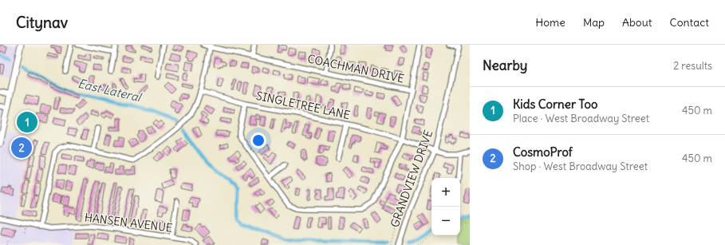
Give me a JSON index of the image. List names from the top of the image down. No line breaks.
{"streets":{"street":["COACHMAN DRIVE","SINGLETREE LANE","GRANDVIEW DRIVE","HANSEN AVENUE"]},"crossings":[["SINGLETREE LANE","GRANDVIEW DRIVE"]],"water":["East Lateral"],"page":{"header":"Citynav","nav":["Home","Map","About","Contact"],"heading":["Nearby","2 results"],"list":[{"mark":"1","name":"Kids Corner Too","note":"Place · West Broadway Street","value":"450 m"},{"mark":"2","name":"CosmoProf","note":"Shop · West Broadway Street","value":"450 m"}],"pins":["1","2"],"map_buttons":["+","−"]}}
